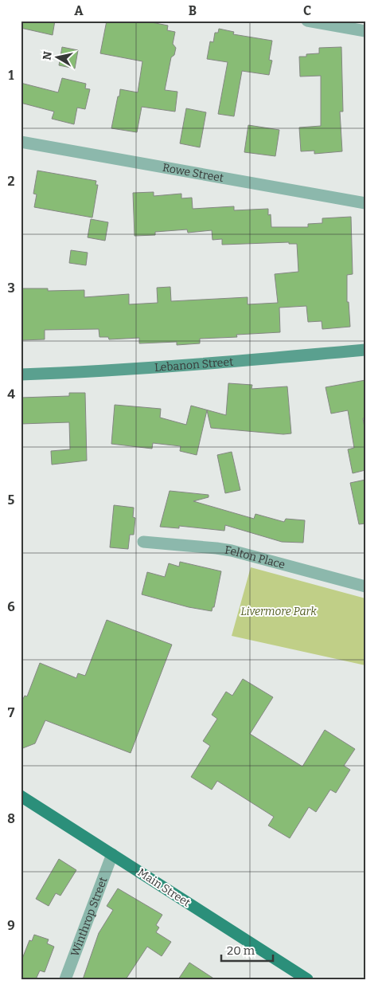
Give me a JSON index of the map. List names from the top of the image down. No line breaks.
{"streets":{"main road":["Lebanon Street","Main Street"],"street":["Rowe Street","Felton Place","Winthrop Street"]},"crossings":[["Main Street","Winthrop Street"]],"parks":["Livermore Park"],"scale_bar":"20 m","north":"left","grid":{"columns":["A","B","C"],"rows":["1","2","3","4","5","6","7","8","9"]}}
